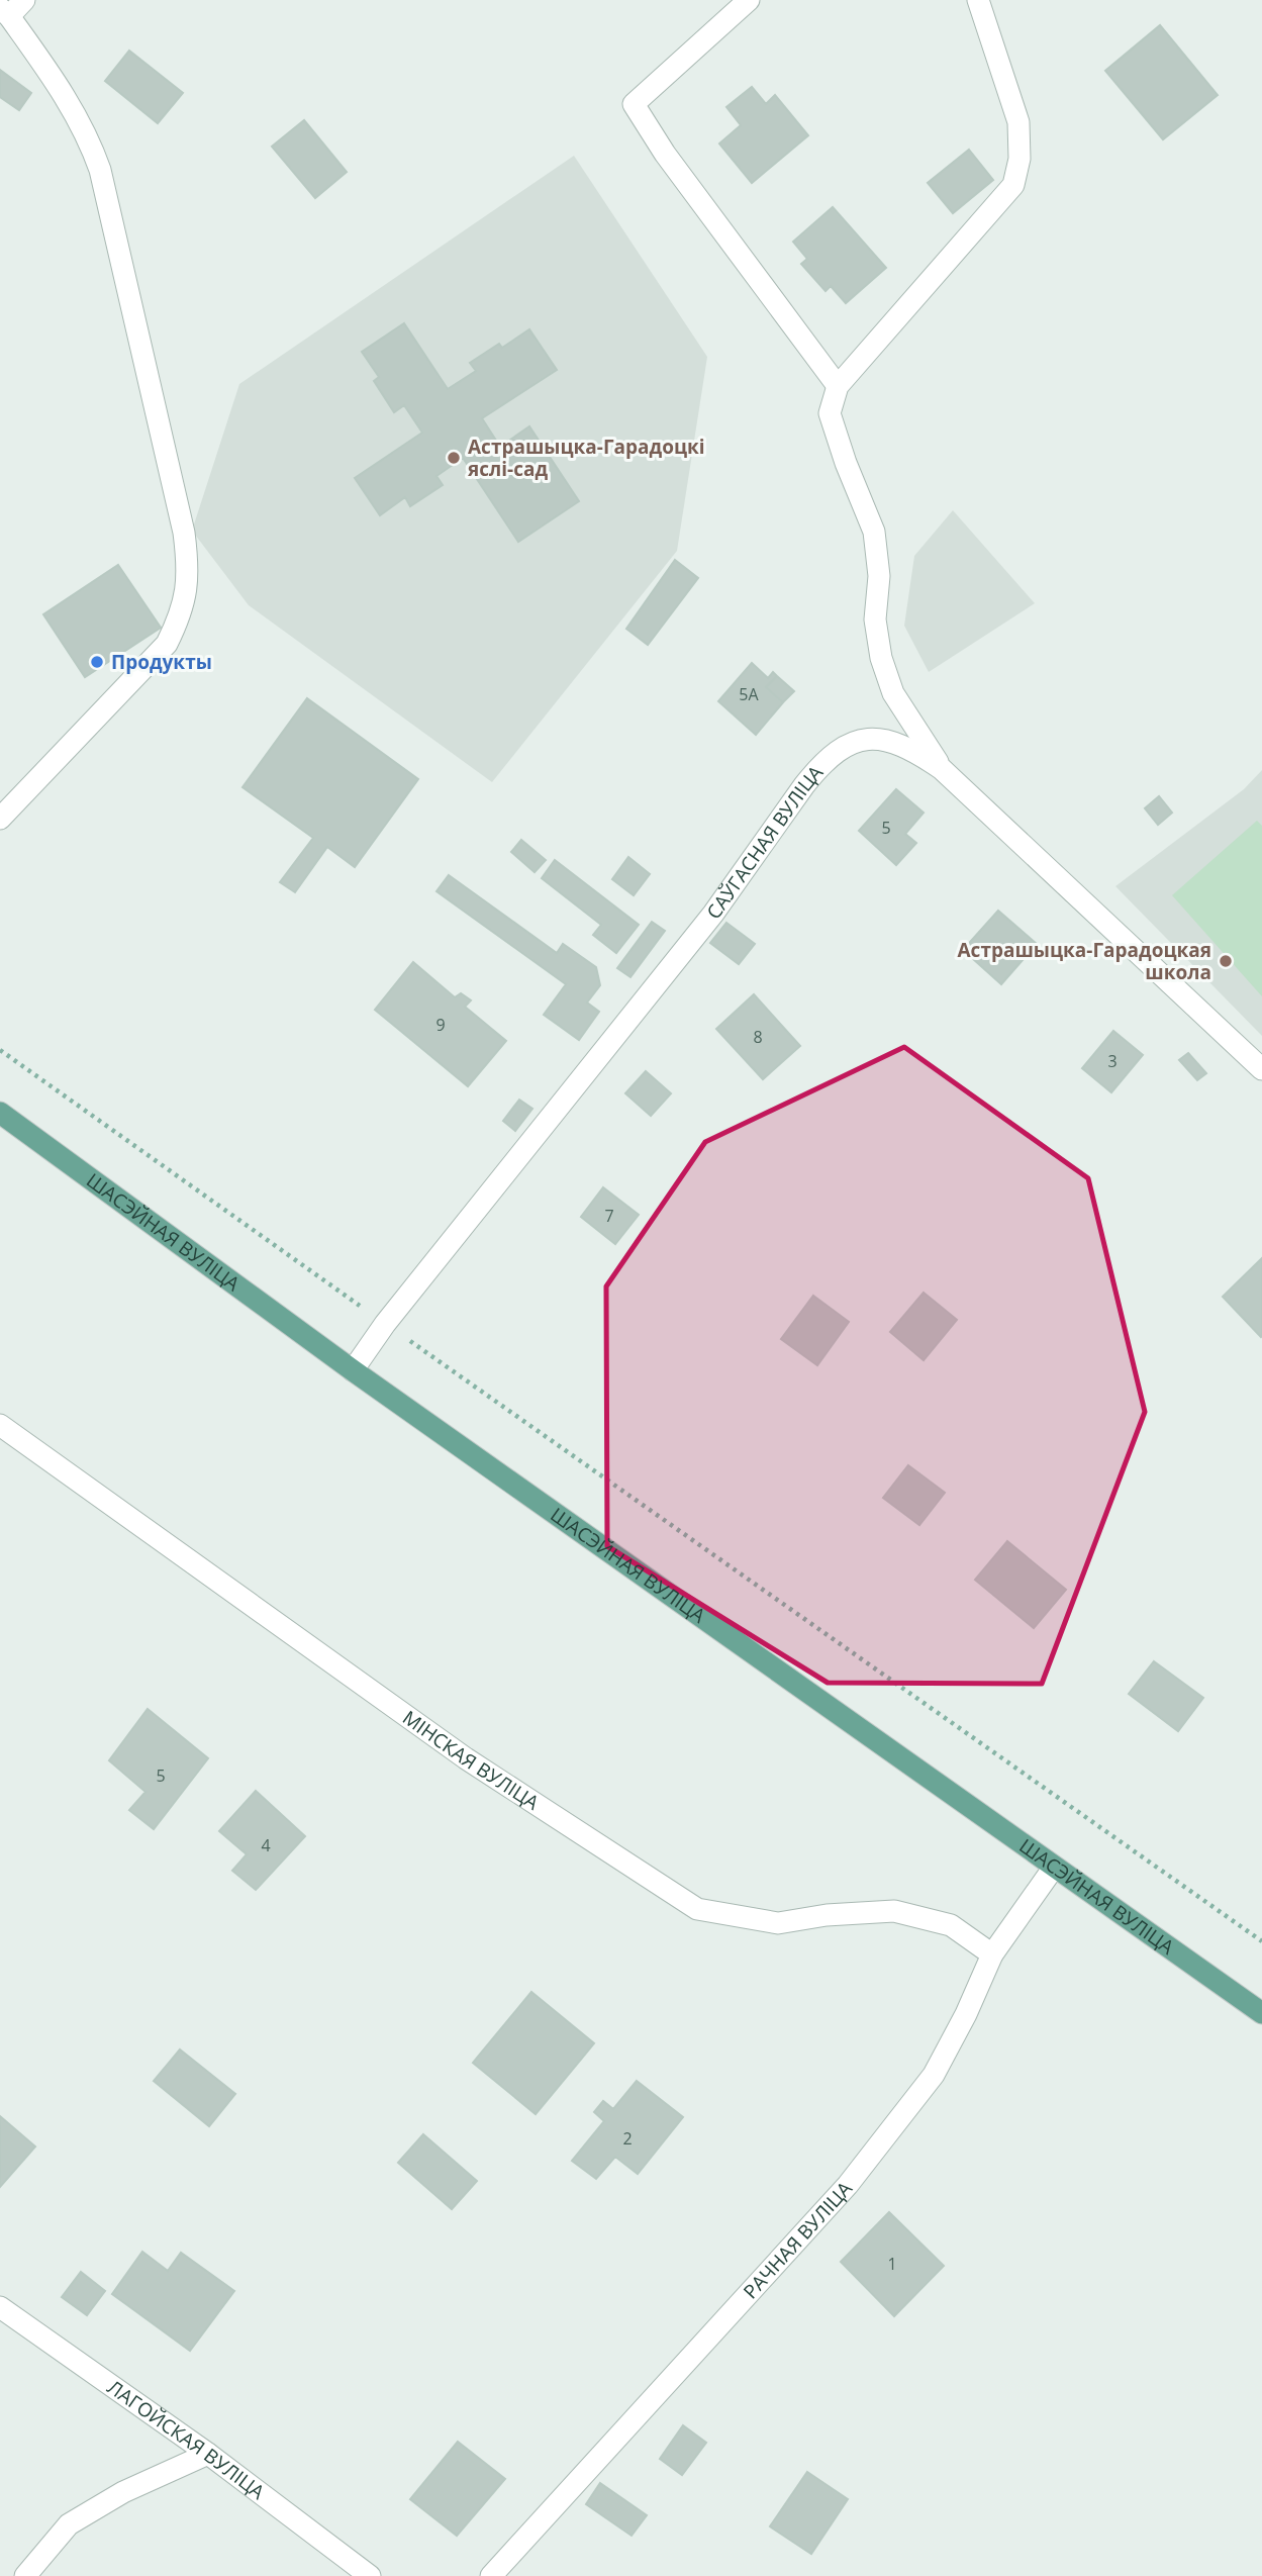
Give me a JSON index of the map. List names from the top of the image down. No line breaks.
{"streets":{"main road":["ШАСЭЙНАЯ ВУЛІЦА"],"street":["САЎГАСНАЯ ВУЛІЦА","МІНСКАЯ ВУЛІЦА","РАЧНАЯ ВУЛІЦА","ЛАГОЙСКАЯ ВУЛІЦА"]},"crossings":[["САЎГАСНАЯ ВУЛІЦА","ШАСЭЙНАЯ ВУЛІЦА"],["ШАСЭЙНАЯ ВУЛІЦА","РАЧНАЯ ВУЛІЦА"],["МІНСКАЯ ВУЛІЦА","РАЧНАЯ ВУЛІЦА"]],"places":["Астрашыцка-Гарадоцкі яслі-сад","Продукты","Астрашыцка-Гарадоцкая школа"],"house_numbers":["5А","5","9","8","3","7","5","4","2","1"]}
